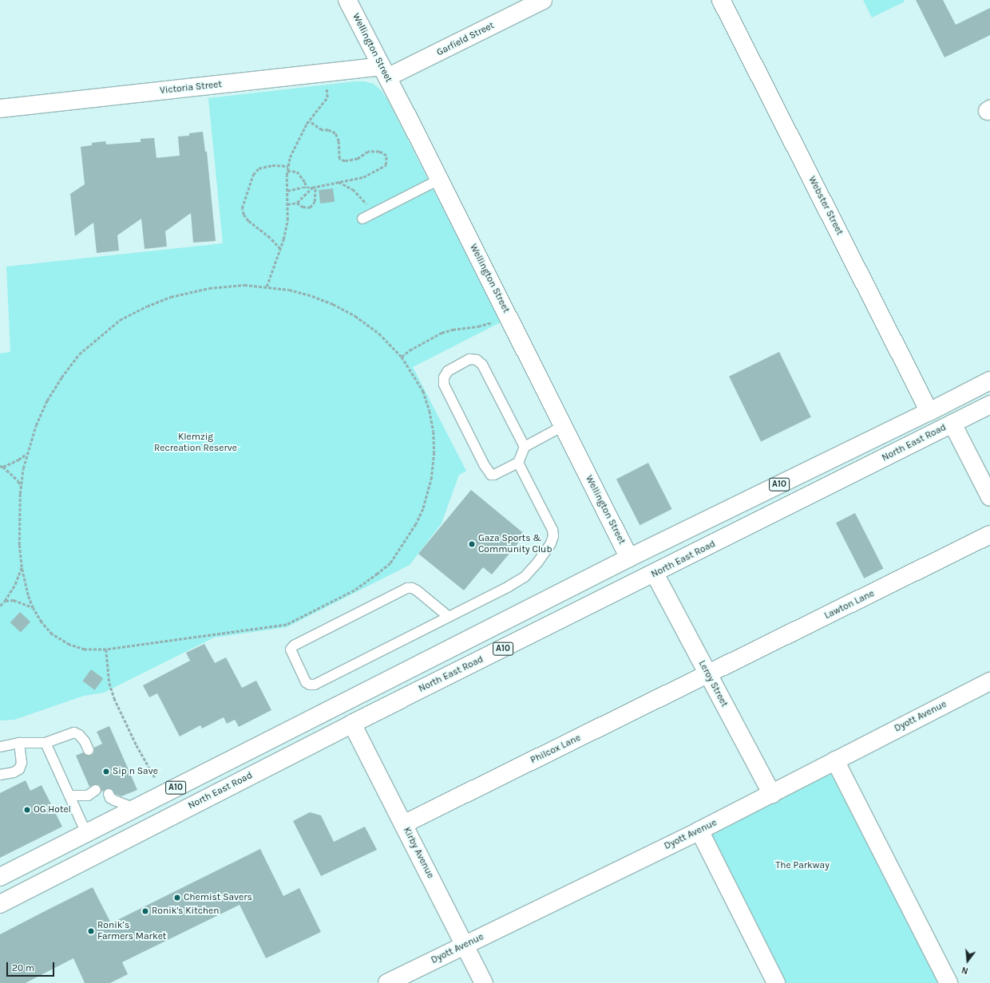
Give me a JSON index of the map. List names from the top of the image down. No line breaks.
{"streets":{"main road":["Garfield Street","Wellington Street","Victoria Street","Webster Street","North East Road","A10","Lawton Lane","Leroy Street","Dyott Avenue","Philcox Lane","Kirby Avenue"]},"crossings":[["Garfield Street","Wellington Street"],["Garfield Street","Victoria Street"],["Wellington Street","Victoria Street"],["Wellington Street","A10"],["Webster Street","A10"],["North East Road","Leroy Street"],["North East Road","Kirby Avenue"],["A10","Kirby Avenue"],["Lawton Lane","Leroy Street"],["Lawton Lane","Philcox Lane"],["Leroy Street","Dyott Avenue"],["Leroy Street","Philcox Lane"],["Dyott Avenue","Kirby Avenue"],["Philcox Lane","Kirby Avenue"]],"parks":["Klemzig Recreation Reserve","The Parkway"],"places":["Gaza Sports & Community Club","Sip n Save","OG Hotel","Chemist Savers","Ronik's Kitchen","Ronik’s Farmers Market"],"scale_bar":"20 m","north":"bottom"}
